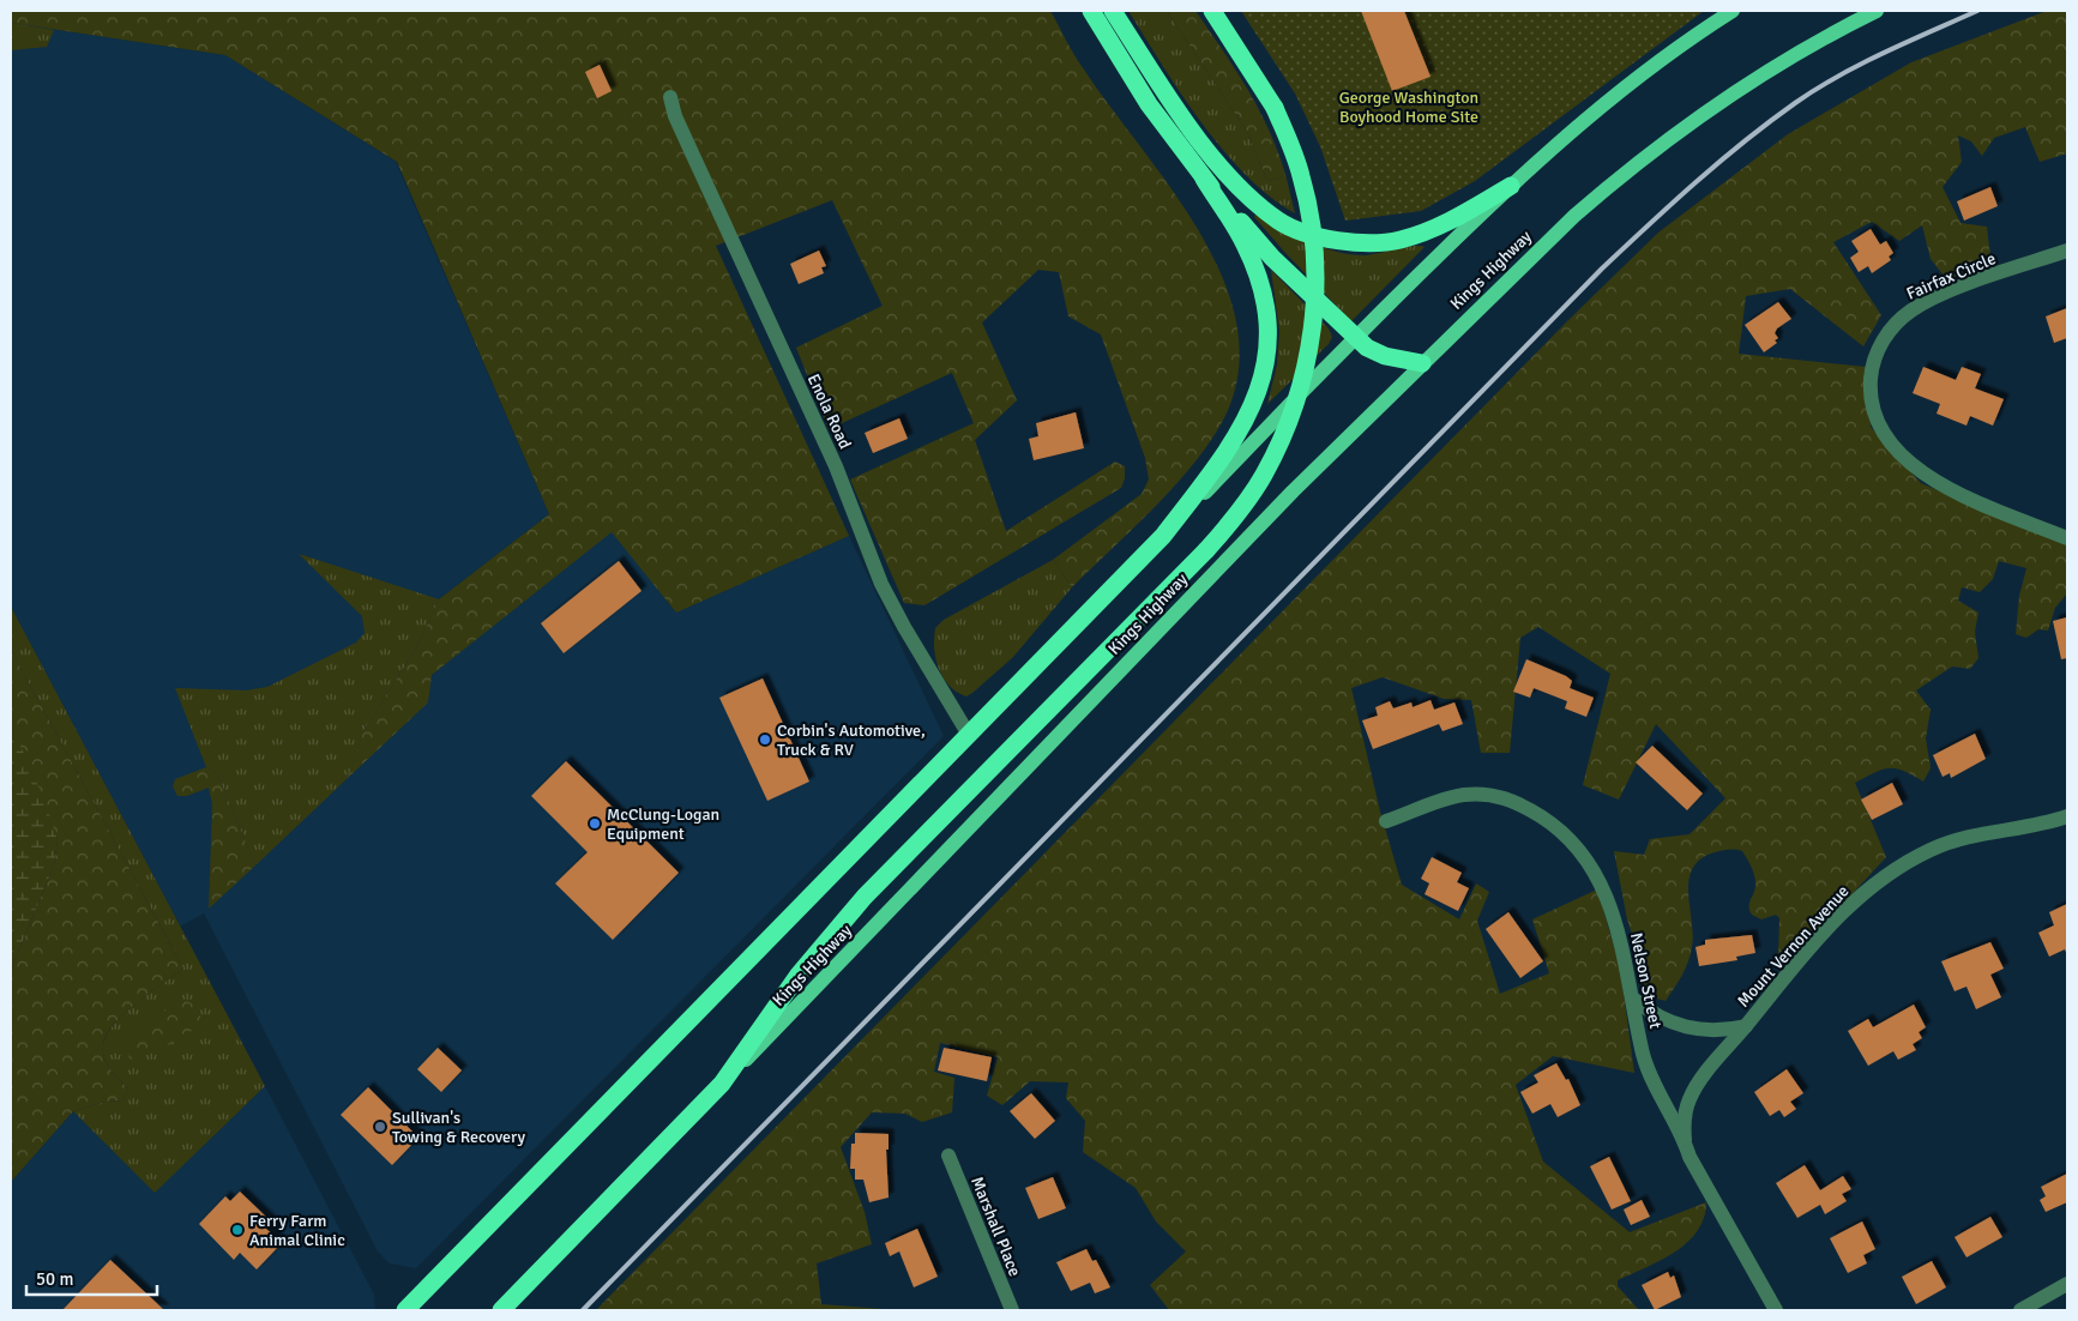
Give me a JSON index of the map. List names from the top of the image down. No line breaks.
{"streets":{"highway":["Kings Highway"],"street":["Fairfax Circle","Enola Road","Mount Vernon Avenue","Nelson Street","Marshall Place"]},"crossings":[["Mount Vernon Avenue","Nelson Street"]],"parks":["George Washington Boyhood Home Site"],"places":["Corbin's Automotive, Truck & RV","McClung-Logan Equipment","Sullivan's Towing & Recovery","Ferry Farm Animal Clinic"],"scale_bar":"50 m"}
